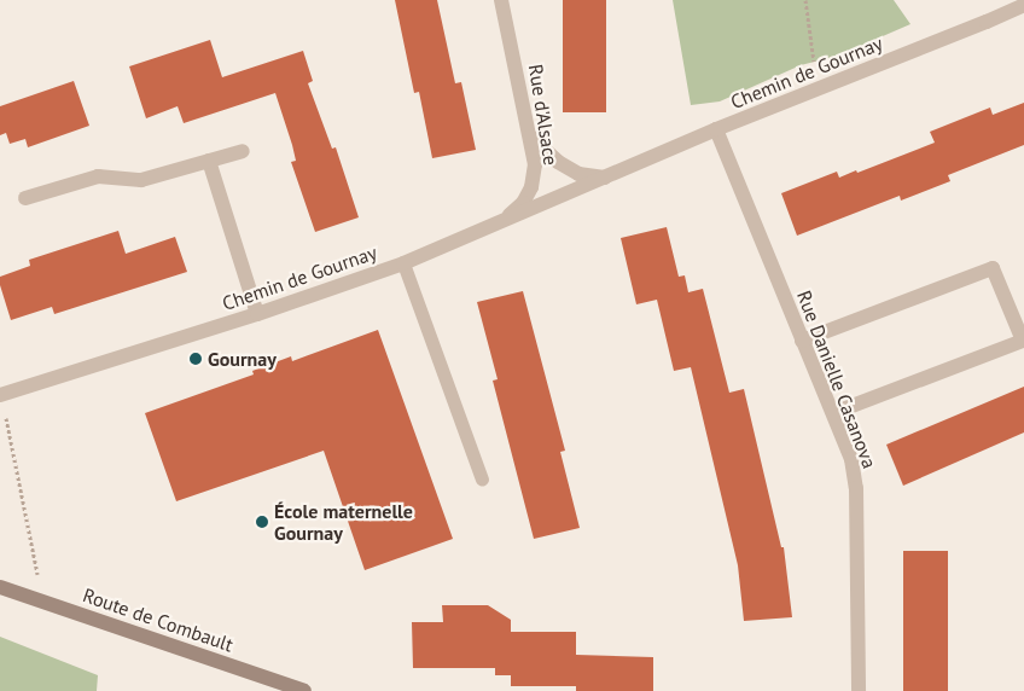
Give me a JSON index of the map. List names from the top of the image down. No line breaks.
{"streets":{"main road":["Route de Combault"],"street":["Chemin de Gournay","Rue d'Alsace","Rue Danielle Casanova"]},"crossings":[["Chemin de Gournay","Rue d'Alsace"],["Chemin de Gournay","Rue Danielle Casanova"]],"places":["Gournay","École maternelle Gournay"]}
